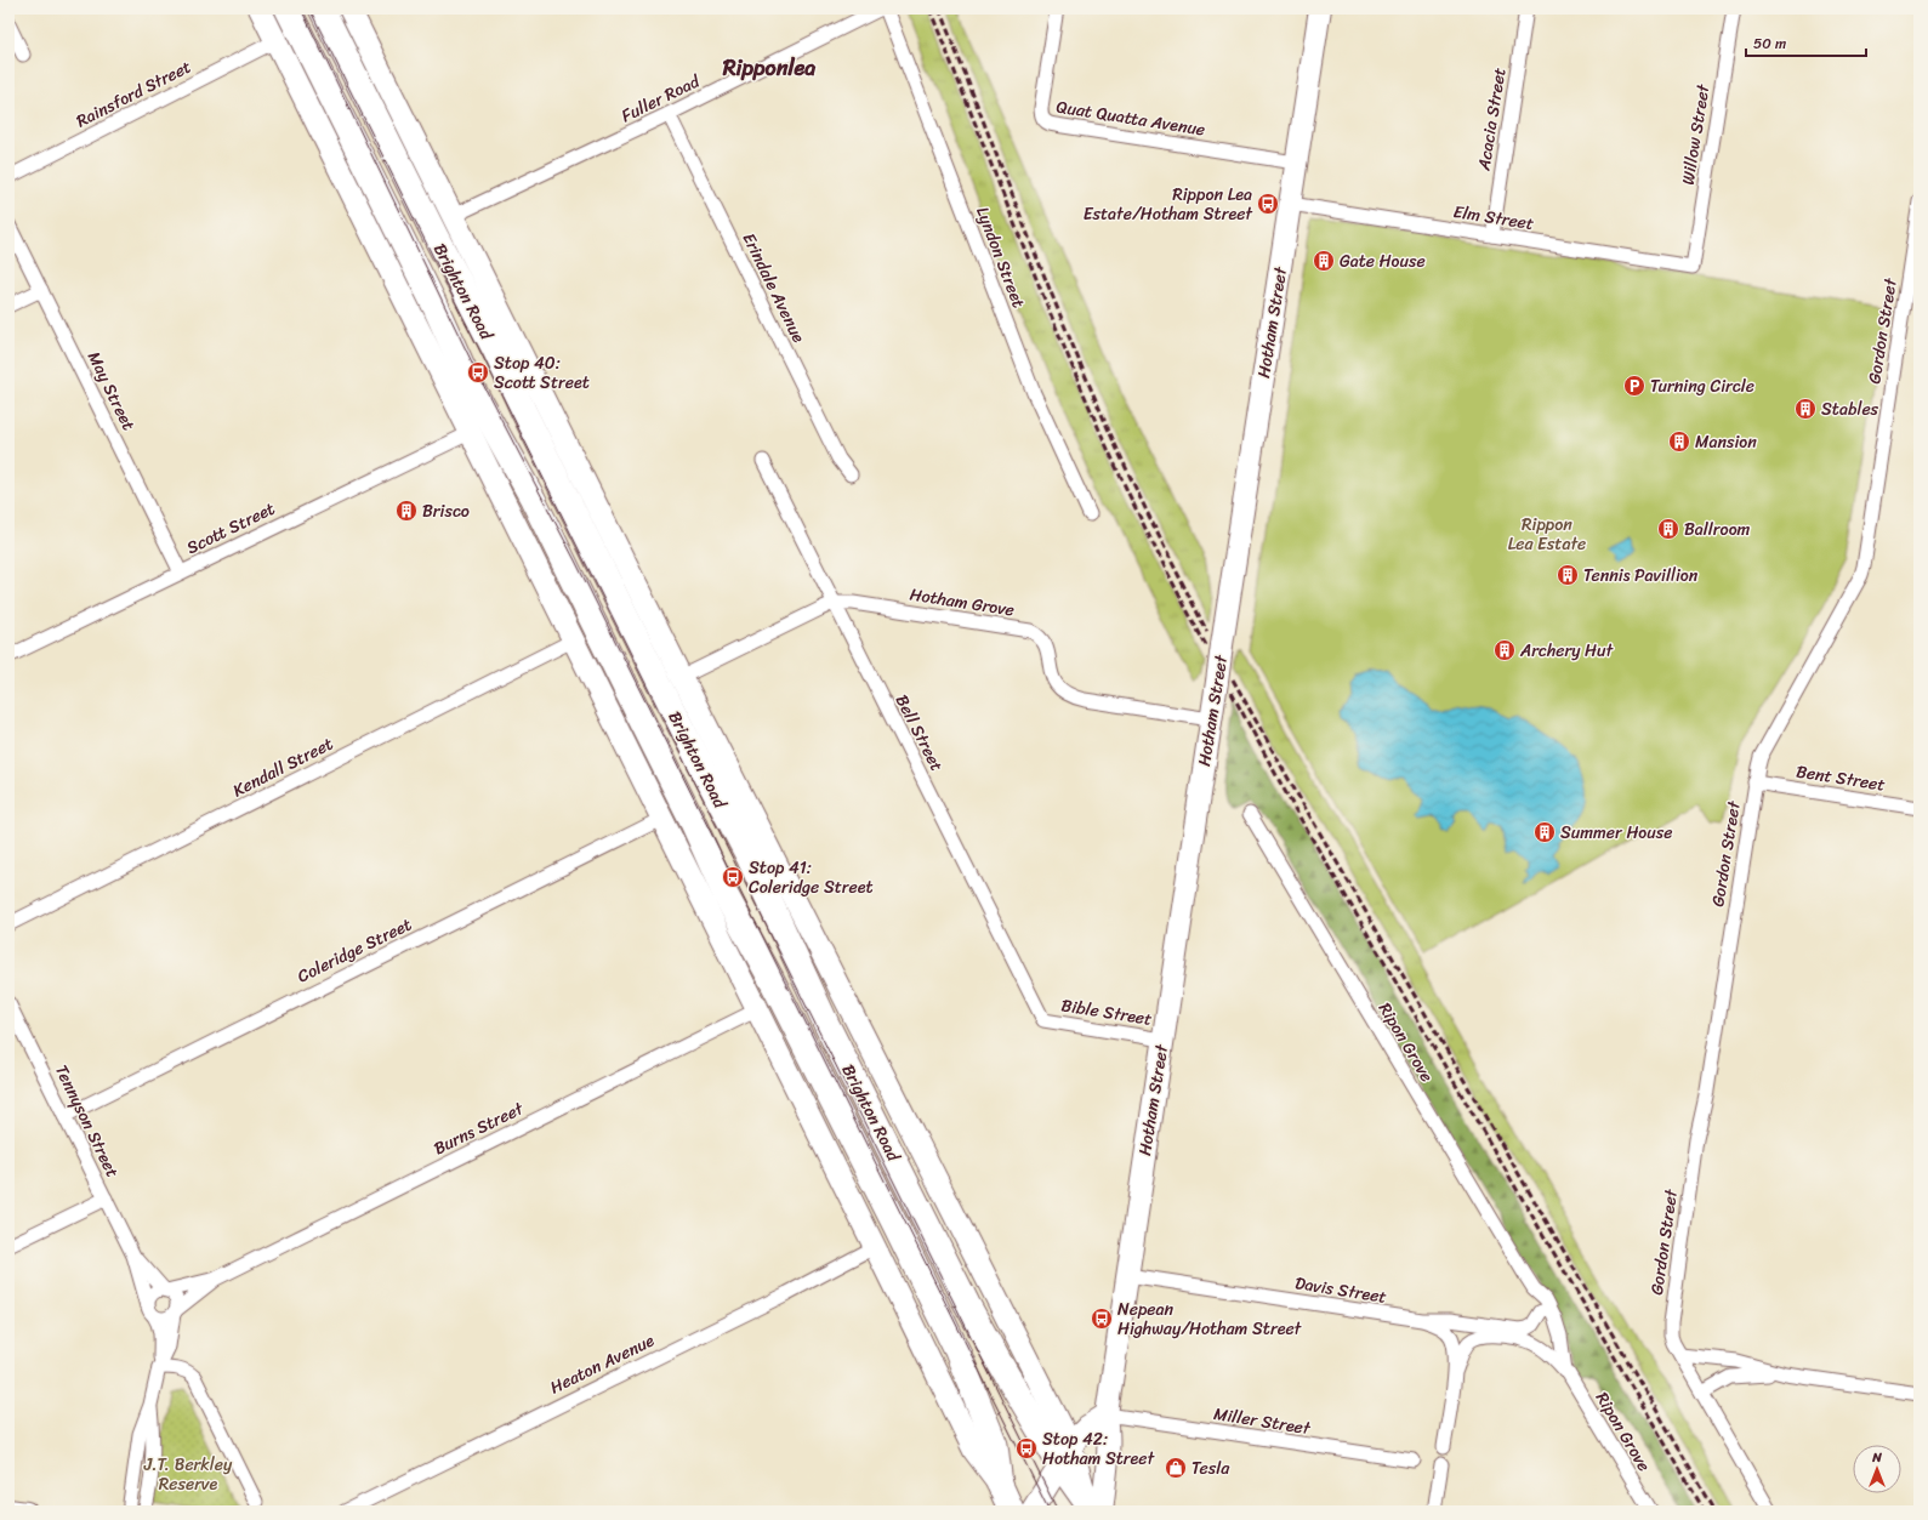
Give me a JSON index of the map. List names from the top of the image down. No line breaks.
{"streets":{"highway":["Brighton Road"],"main road":["Hotham Street"],"street":["Rainsford Street","Fuller Road","Quat Quatta Avenue","Acacia Street","Willow Street","Elm Street","Lyndon Street","Erindale Avenue","Gordon Street","May Street","Scott Street","Hotham Grove","Bell Street","Kendall Street","Bent Street","Coleridge Street","Bible Street","Ripon Grove","Tennyson Street","Burns Street","Davis Street","Heaton Avenue","Miller Street"]},"crossings":[["Rainsford Street","Brighton Road"],["Fuller Road","Erindale Avenue"],["Fuller Road","Brighton Road"],["Quat Quatta Avenue","Hotham Street"],["Acacia Street","Elm Street"],["Willow Street","Elm Street"],["Elm Street","Hotham Street"],["Brighton Road","Hotham Street"],["Brighton Road","Scott Street"],["Brighton Road","Hotham Grove"],["Brighton Road","Kendall Street"],["Brighton Road","Coleridge Street"],["Brighton Road","Burns Street"],["Brighton Road","Heaton Avenue"],["Hotham Street","Hotham Grove"],["Hotham Street","Bible Street"],["Hotham Street","Davis Street"],["Hotham Street","Miller Street"],["Gordon Street","Bent Street"],["May Street","Scott Street"],["Hotham Grove","Bell Street"],["Bell Street","Bible Street"],["Coleridge Street","Tennyson Street"],["Ripon Grove","Davis Street"],["Tennyson Street","Burns Street"]],"districts":["Ripponlea"],"parks":["Rippon Lea Estate","J.T. Berkley Reserve"],"places":{"bus stop":["Rippon Lea Estate/Hotham Street","Stop 40: Scott Street","Stop 41: Coleridge Street","Nepean Highway/Hotham Street","Stop 42: Hotham Street"],"building":["Gate House","Stables","Mansion","Brisco","Ballroom","Tennis Pavillion","Archery Hut","Summer House"],"parking":["Turning Circle"],"shop":["Tesla"]},"scale_bar":"50 m","north":"top"}
